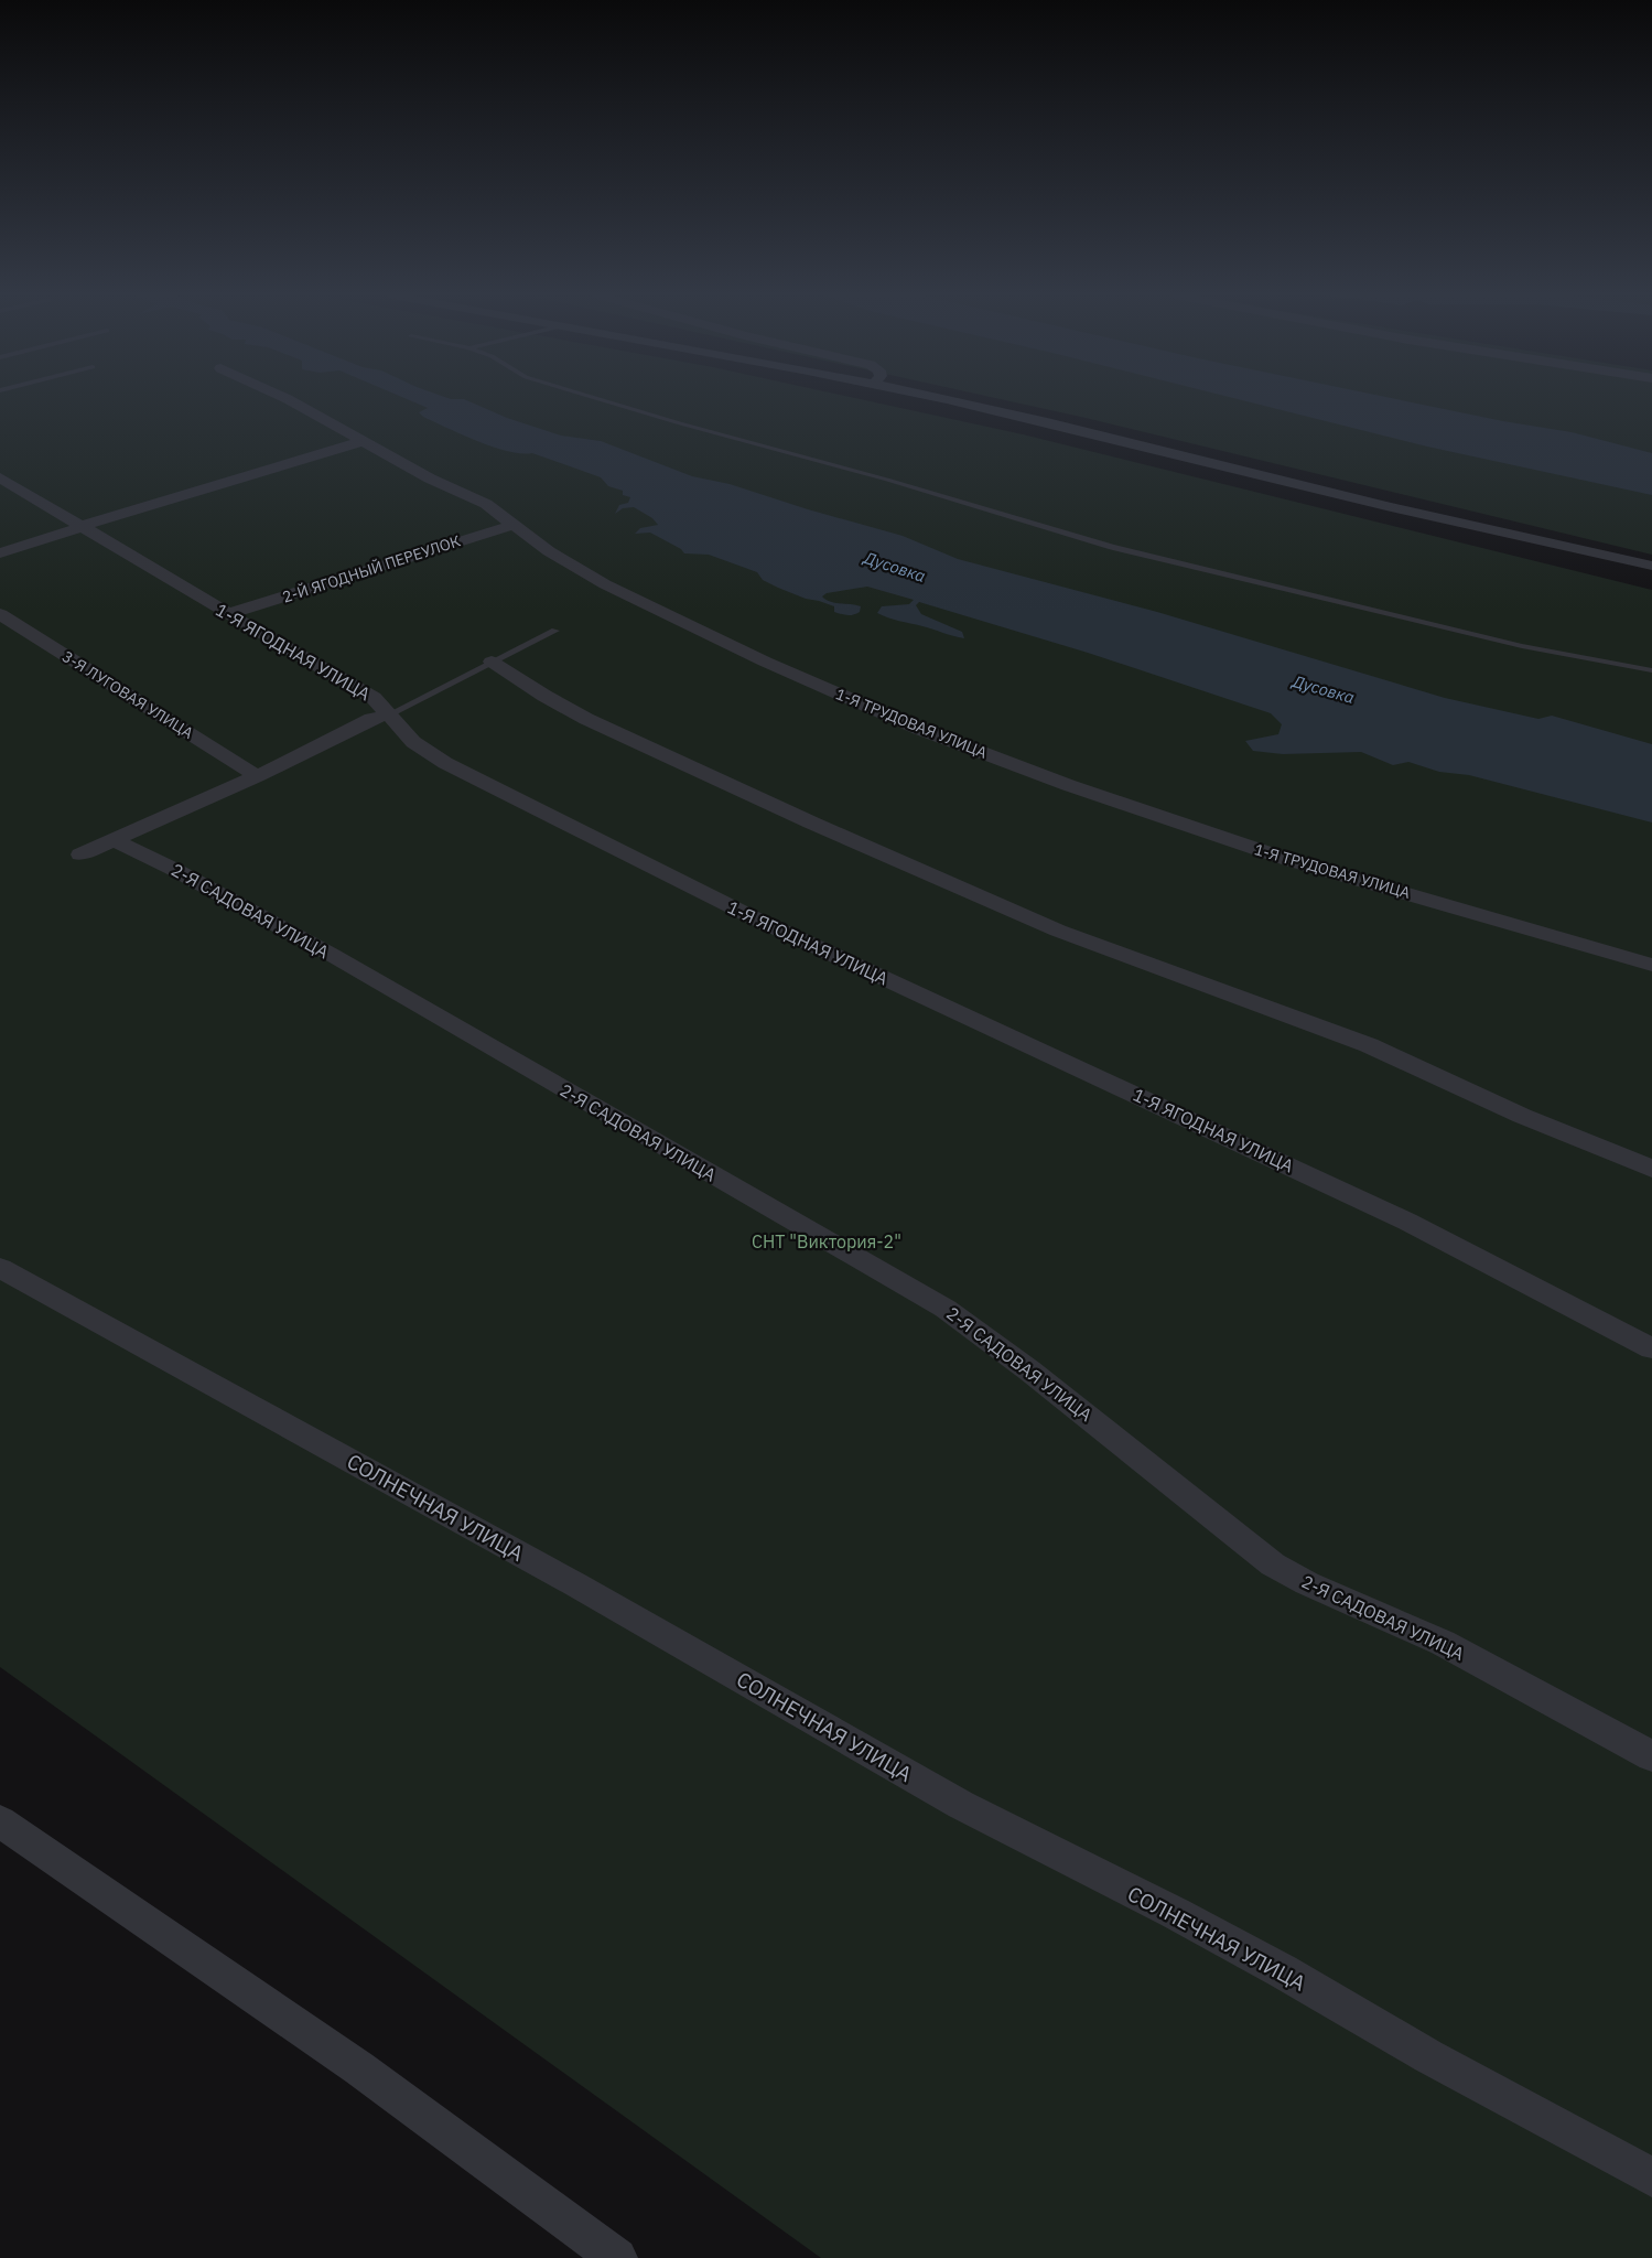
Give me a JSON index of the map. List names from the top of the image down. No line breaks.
{"streets":{"street":["2-Й ЯГОДНЫЙ ПЕРЕУЛОК","1-Я ЯГОДНАЯ УЛИЦА","3-Я ЛУГОВАЯ УЛИЦА","1-Я ТРУДОВАЯ УЛИЦА","2-Я САДОВАЯ УЛИЦА","СОЛНЕЧНАЯ УЛИЦА"]},"crossings":[["2-Й ЯГОДНЫЙ ПЕРЕУЛОК","1-Я ЯГОДНАЯ УЛИЦА"],["2-Й ЯГОДНЫЙ ПЕРЕУЛОК","1-Я ТРУДОВАЯ УЛИЦА"]],"water":["Дусовка"],"parks":["СНТ \"Виктория-2\""]}
